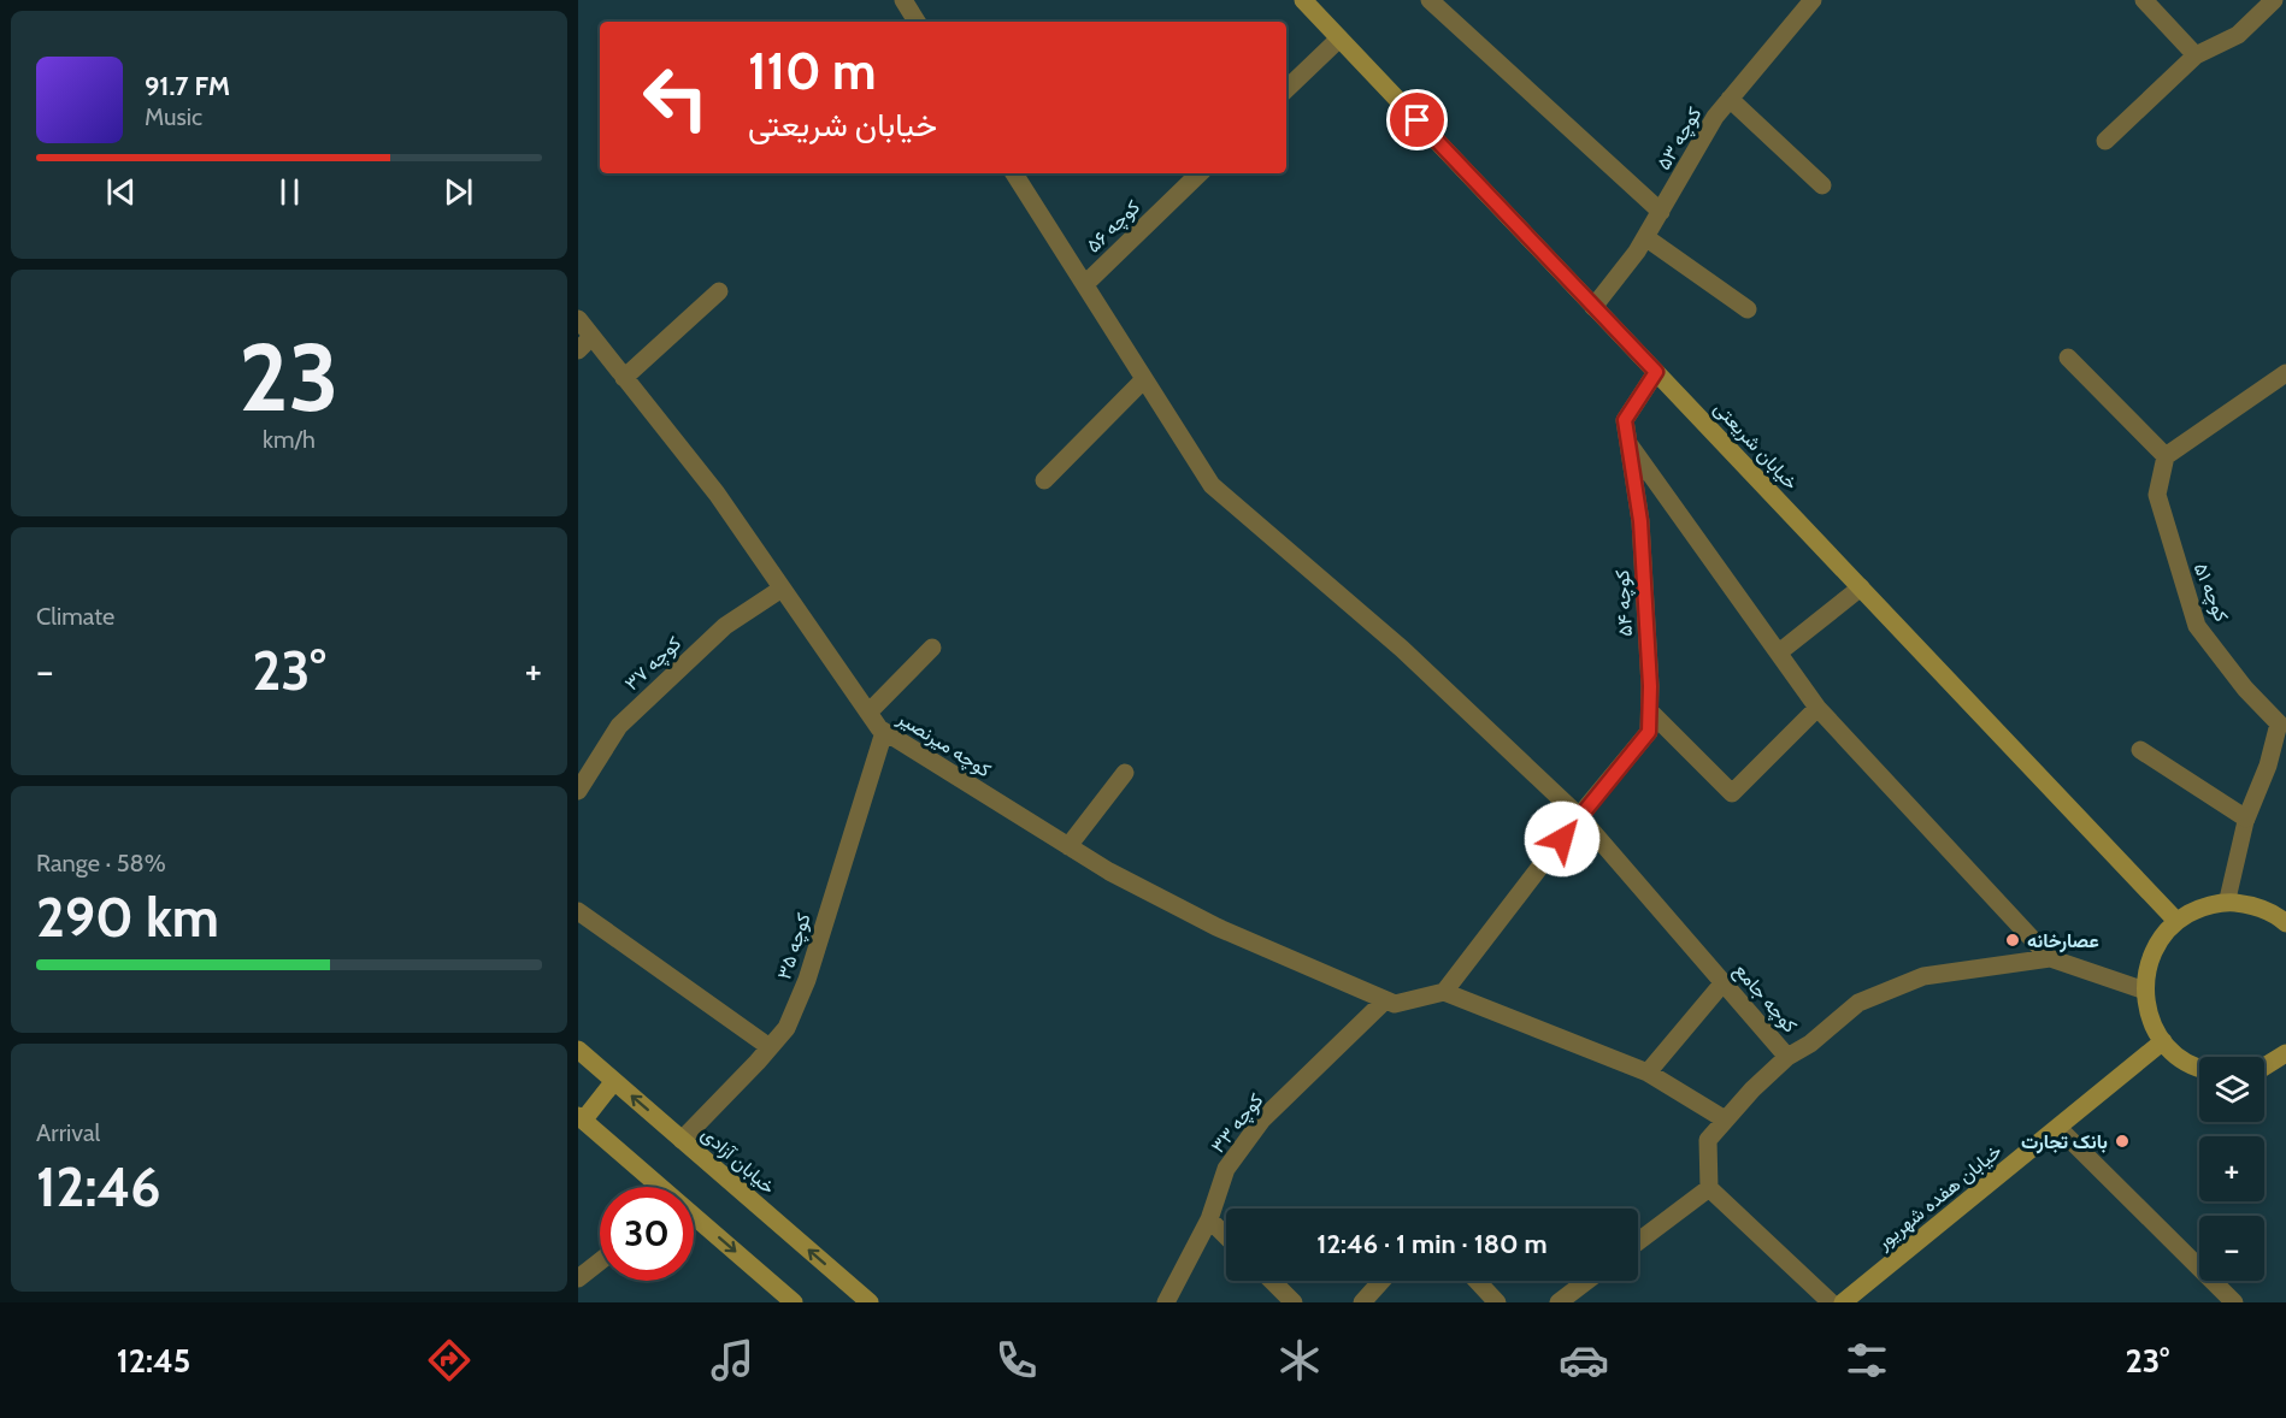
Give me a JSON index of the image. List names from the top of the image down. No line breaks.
{"streets":{"street":["کوچه ۵۳","کوچه ۵۶","خیابان شریعتی","کوچه ۵۱","کوچه ۵۴","کوچه ۳۷","کوچه میرنصیر","کوچه ۳۵","کوچه جامع","کوچه ۳۳","خیابان آزادی","خیابان هفده شهریور"]},"crossings":[["کوچه ۵۳","خیابان شریعتی"],["کوچه ۵۶","کوچه جامع"],["خیابان شریعتی","کوچه ۵۴"],["کوچه ۵۴","کوچه میرنصیر"],["کوچه ۵۴","کوچه جامع"],["کوچه ۳۷","کوچه میرنصیر"],["کوچه میرنصیر","کوچه ۳۵"],["کوچه میرنصیر","کوچه ۳۳"],["کوچه ۳۵","خیابان آزادی"]],"places":["عصارخانه","بانک تجارت"],"page":{"turn":["110 m","خیابان شریعتی"],"song":["91.7 FM","Music"],"tile":[["23","km/h"],"Climate",["Range · 58%","290 km"],["Arrival","12:46"]],"heat":["−","23°","+"],"map_buttons":["+","−"],"limit":"30","trip":"12:46 · 1 min · 180 m","tabs":["12:45","23°"]}}
